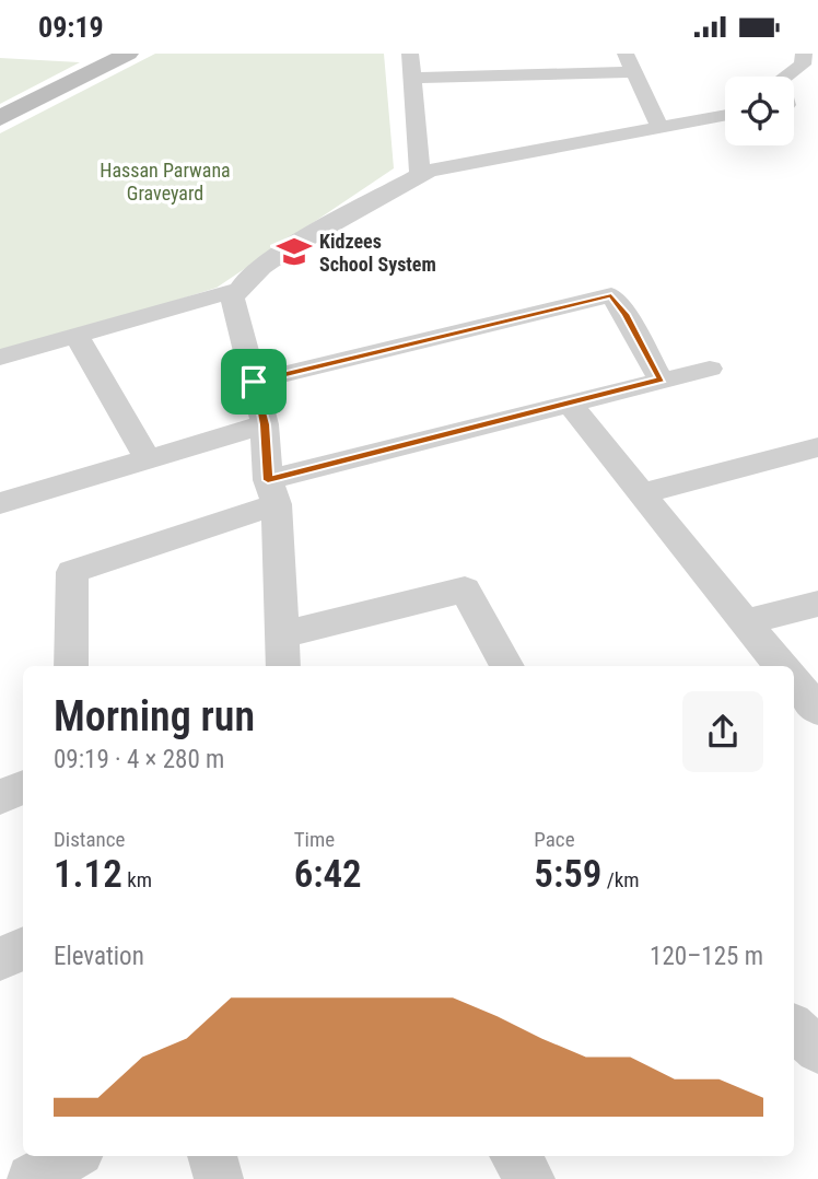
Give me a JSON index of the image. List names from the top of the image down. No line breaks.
{"parks":["Hassan Parwana Graveyard"],"places":{"school or university":["Kidzees School System"]},"page":{"status":"09:19","heading":["Morning run","09:19 · 4 × 280 m"],"stats":[["Distance","1.12 km"],["Time","6:42"],["Pace","5:59 /km"]],"chart":["Elevation","120–125 m"]}}
